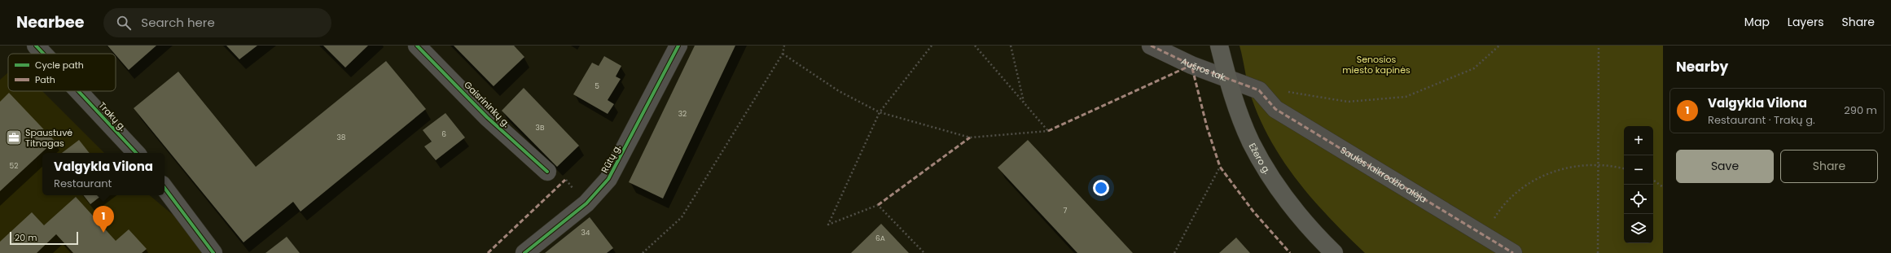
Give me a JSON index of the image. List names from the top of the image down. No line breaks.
{"streets":{"main road":["Ežero g."],"street":["Aušros tak.","Gaisrininkų g.","Trakų g.","Rūtų g.","Saulės laikrodžio alėja"]},"crossings":[["Aušros tak.","Ežero g."],["Aušros tak.","Saulės laikrodžio alėja"]],"parks":["Senosios miesto kapinės"],"places":{"office":["Spaustuvė Titnagas"]},"house_numbers":["5","32","3B","6","38","52","7","34","6A"],"legend":["Cycle path","Path"],"scale_bar":"20 m","page":{"header":"Nearbee","search":"Search here","nav":["Map","Layers","Share"],"heading":"Nearby","list":[{"mark":"1","name":"Valgykla Vilona","note":"Restaurant · Trakų g.","value":"290 m"}],"map_buttons":["+","−"],"buttons":["Save","Share"],"popup":["Valgykla Vilona","Restaurant"],"pins":"1","scale":"20 m"}}
